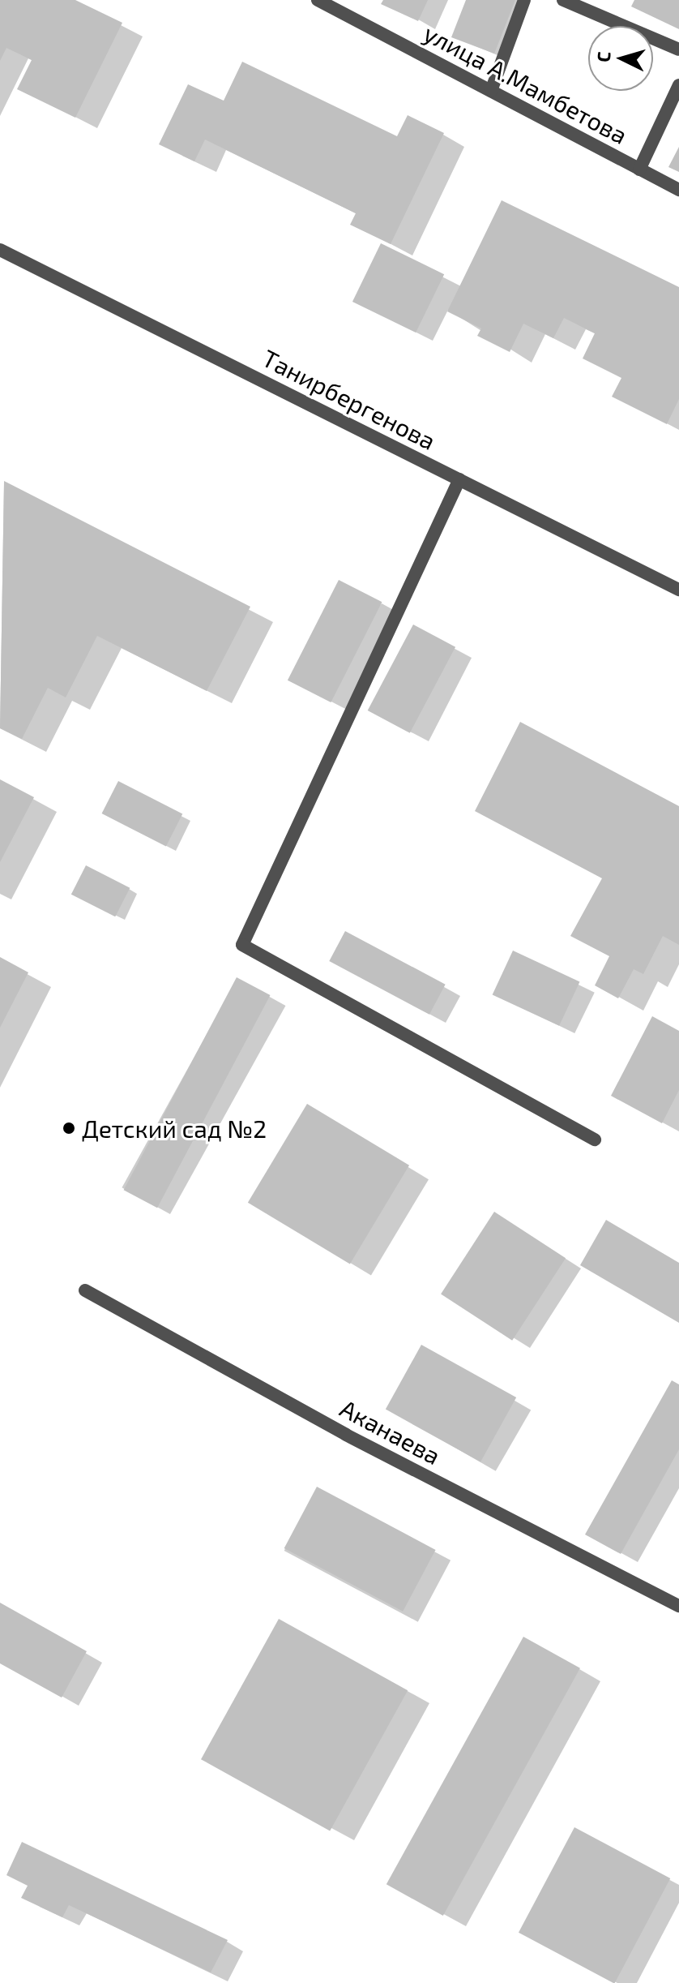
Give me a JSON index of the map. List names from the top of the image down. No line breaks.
{"streets":{"street":["улица А.Мамбетова","Танирбергенова","Аканаева"]},"places":["Детский сад №2"],"north":"left"}
